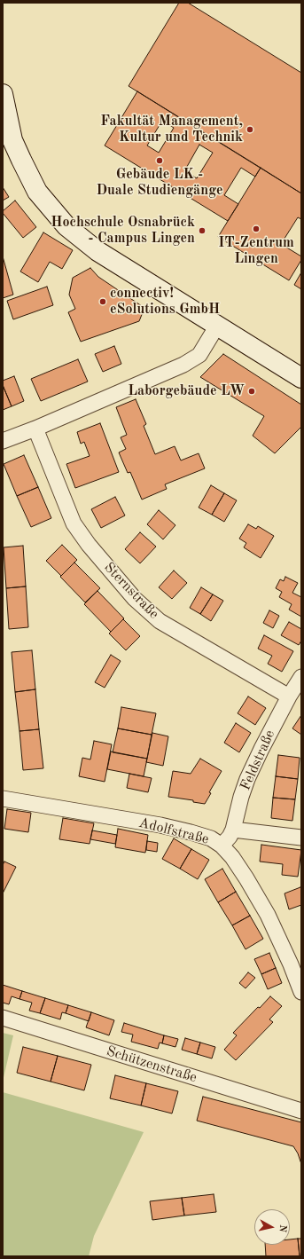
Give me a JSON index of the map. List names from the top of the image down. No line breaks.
{"streets":{"street":["Sternstraße","Feldstraße","Adolfstraße","Schützenstraße"]},"crossings":[["Sternstraße","Feldstraße"],["Feldstraße","Adolfstraße"]],"places":["Fakultät Management, Kultur und Technik","Gebäude LK - Duale Studiengänge","IT-Zentrum Lingen","Hochschule Osnabrück - Campus Lingen","connectiv! eSolutions GmbH","Laborgebäude LW"],"north":"right"}
